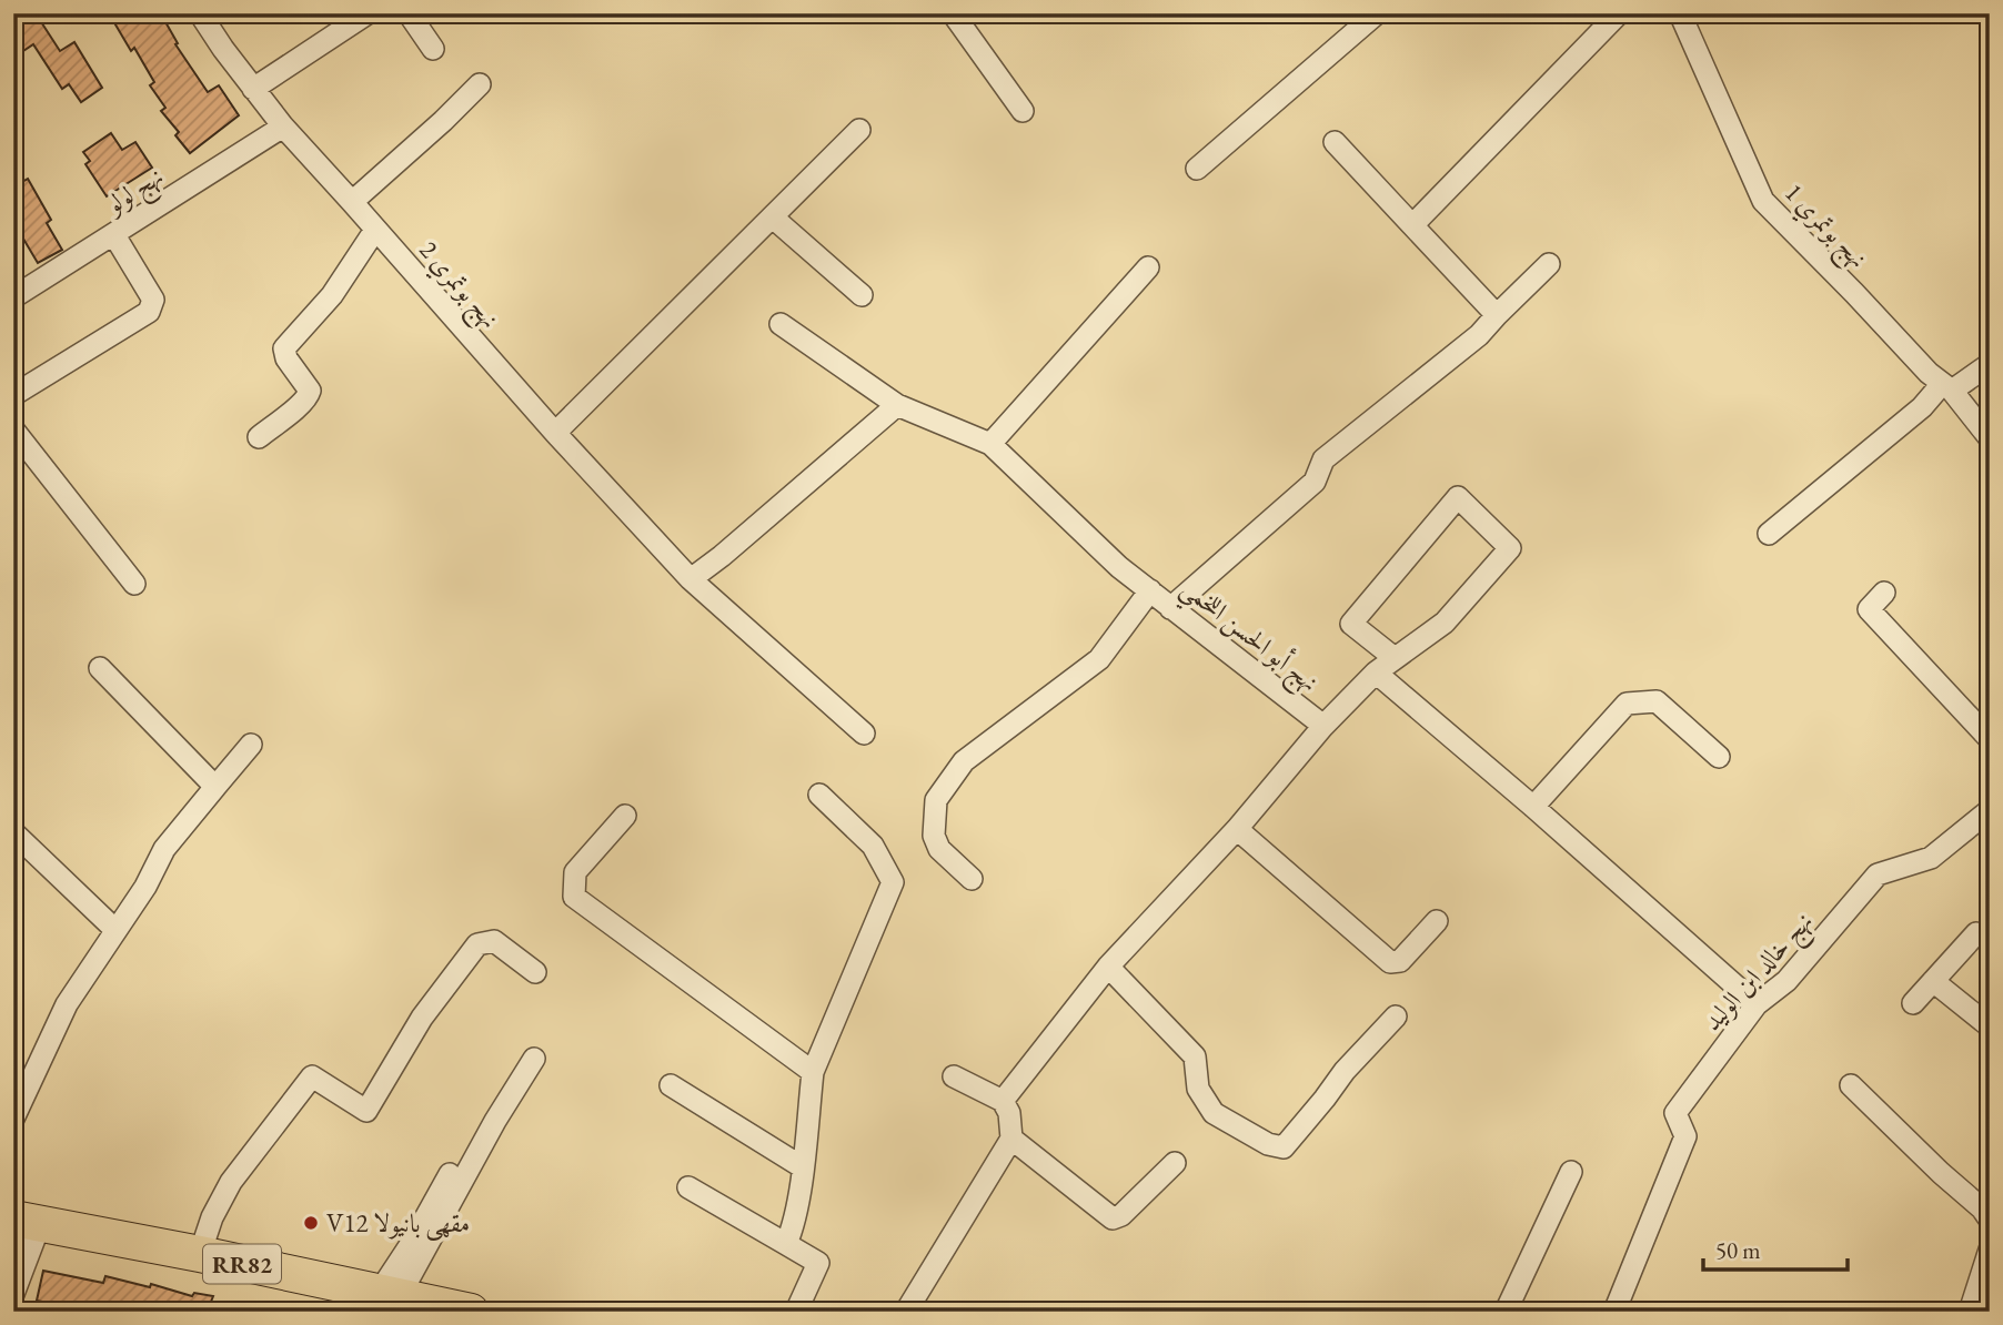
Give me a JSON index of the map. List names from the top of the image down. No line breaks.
{"streets":{"main road":["RR82"],"street":["نهج لولو","نهج بوتمري 1","نهج بوتمري 2","نهج أبو الحسن اللخمي","نهج خالد ابن الوليد"]},"crossings":[["نهج لولو","نهج بوتمري 2"]],"places":["V12 مقهى بانيولا"],"scale_bar":"50 m"}
